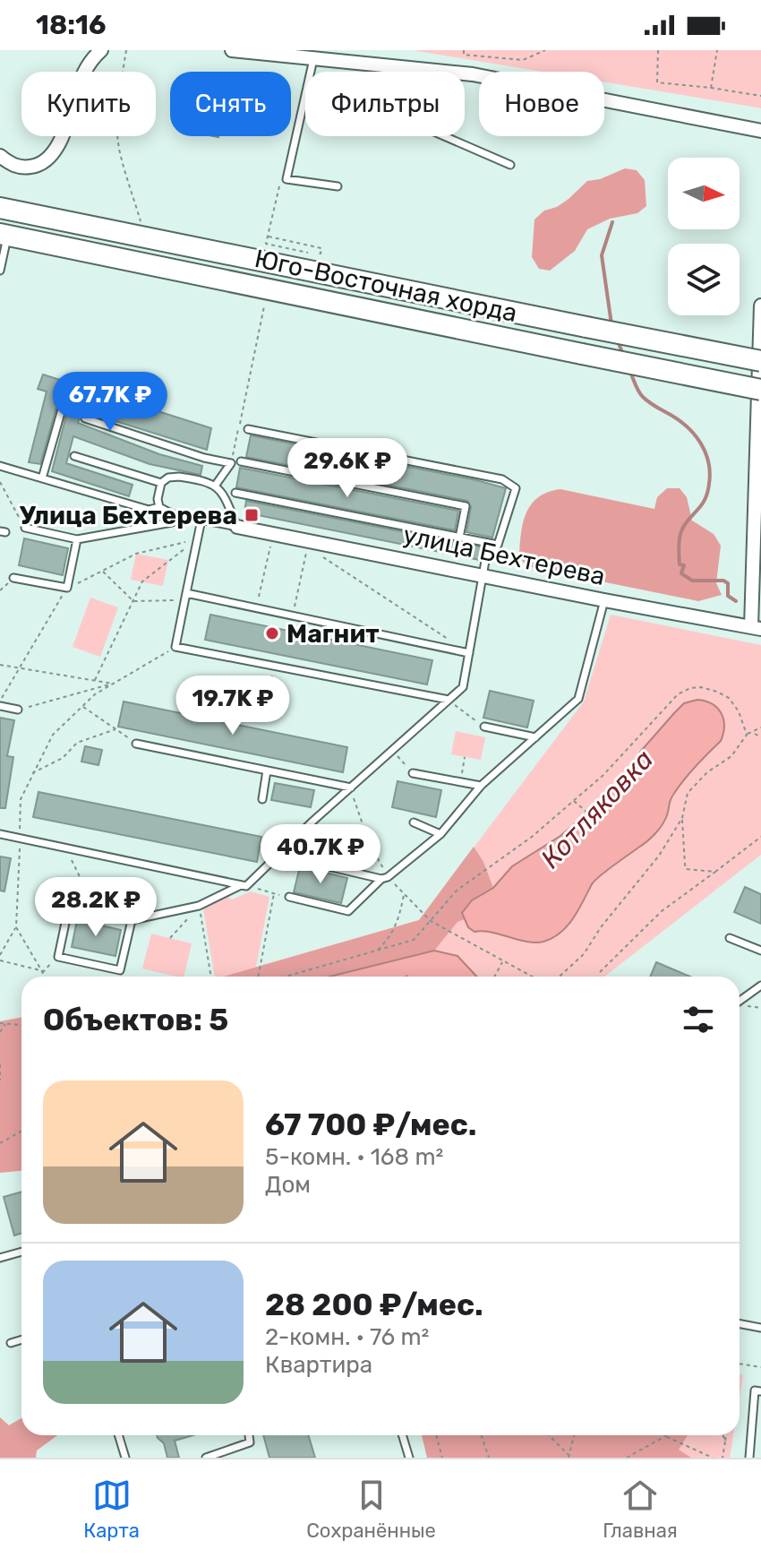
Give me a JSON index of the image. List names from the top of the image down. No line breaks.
{"streets":{"main road":["Юго-Восточная хорда"],"street":["улица Бехтерева"]},"water":["Котляковка"],"places":{"transit":["Улица Бехтерева"],"other":["Магнит"]},"north":"right","page":{"status":"18:16","chip":["Купить","Снять","Фильтры","Новое"],"price":["67.7K ₽","29.6K ₽","19.7K ₽","40.7K ₽","28.2K ₽"],"heading":"Объектов: 5","list":[{"name":"67 700 ₽/мес.","note":"5-комн. · 168 m² · Дом"},{"name":"28 200 ₽/мес.","note":"2-комн. · 76 m² · Квартира"}],"tabs":["Карта","Сохранённые","Главная"]}}
